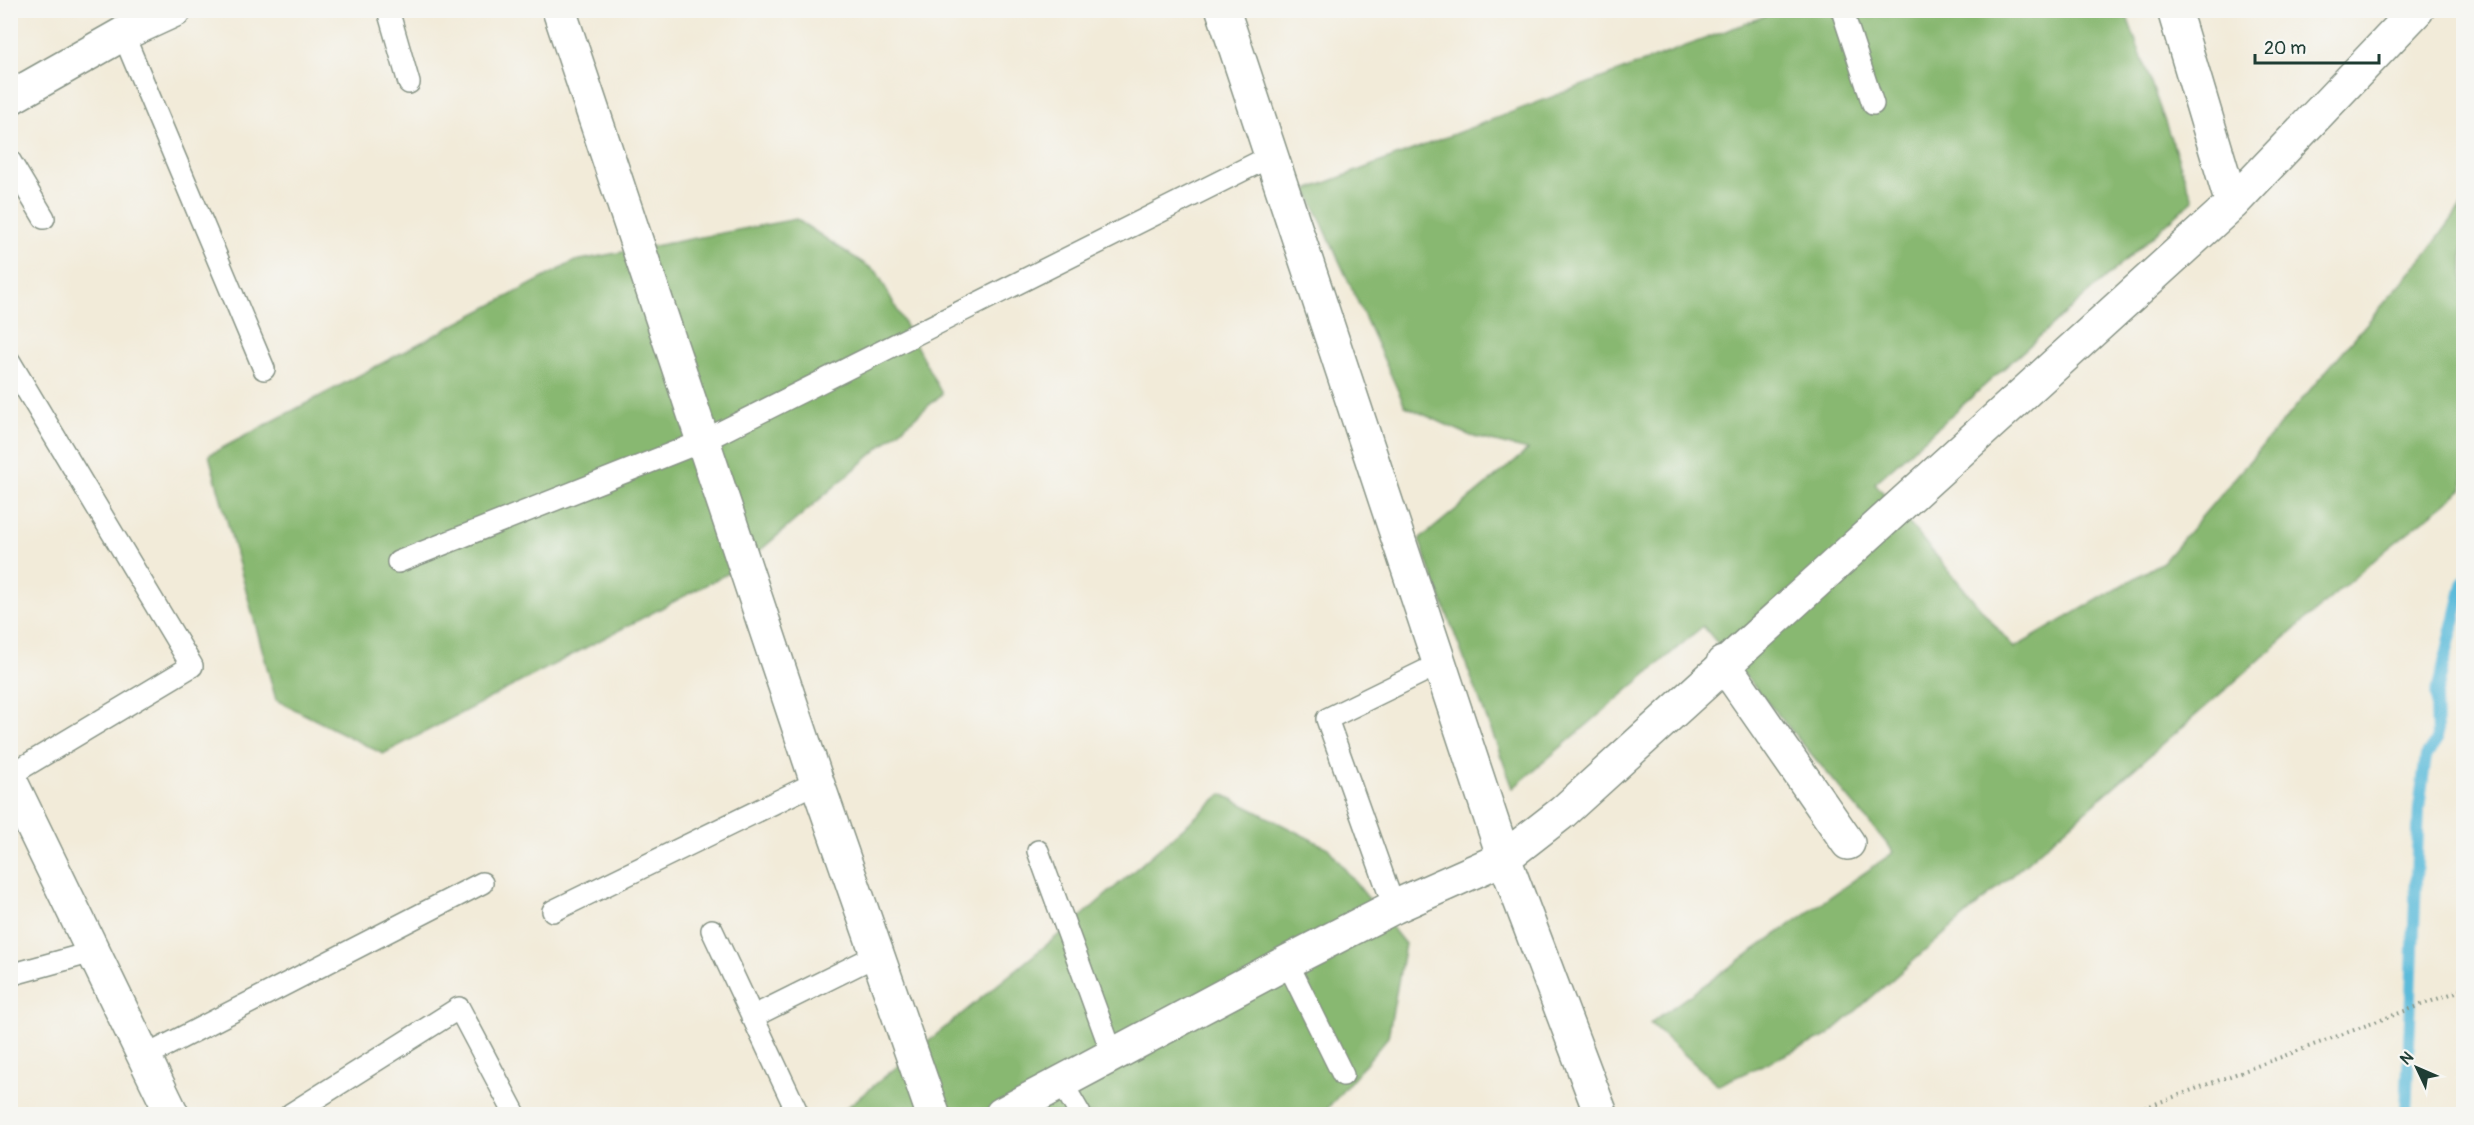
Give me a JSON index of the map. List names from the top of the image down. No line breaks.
{"scale_bar":"20 m","north":"top left"}
